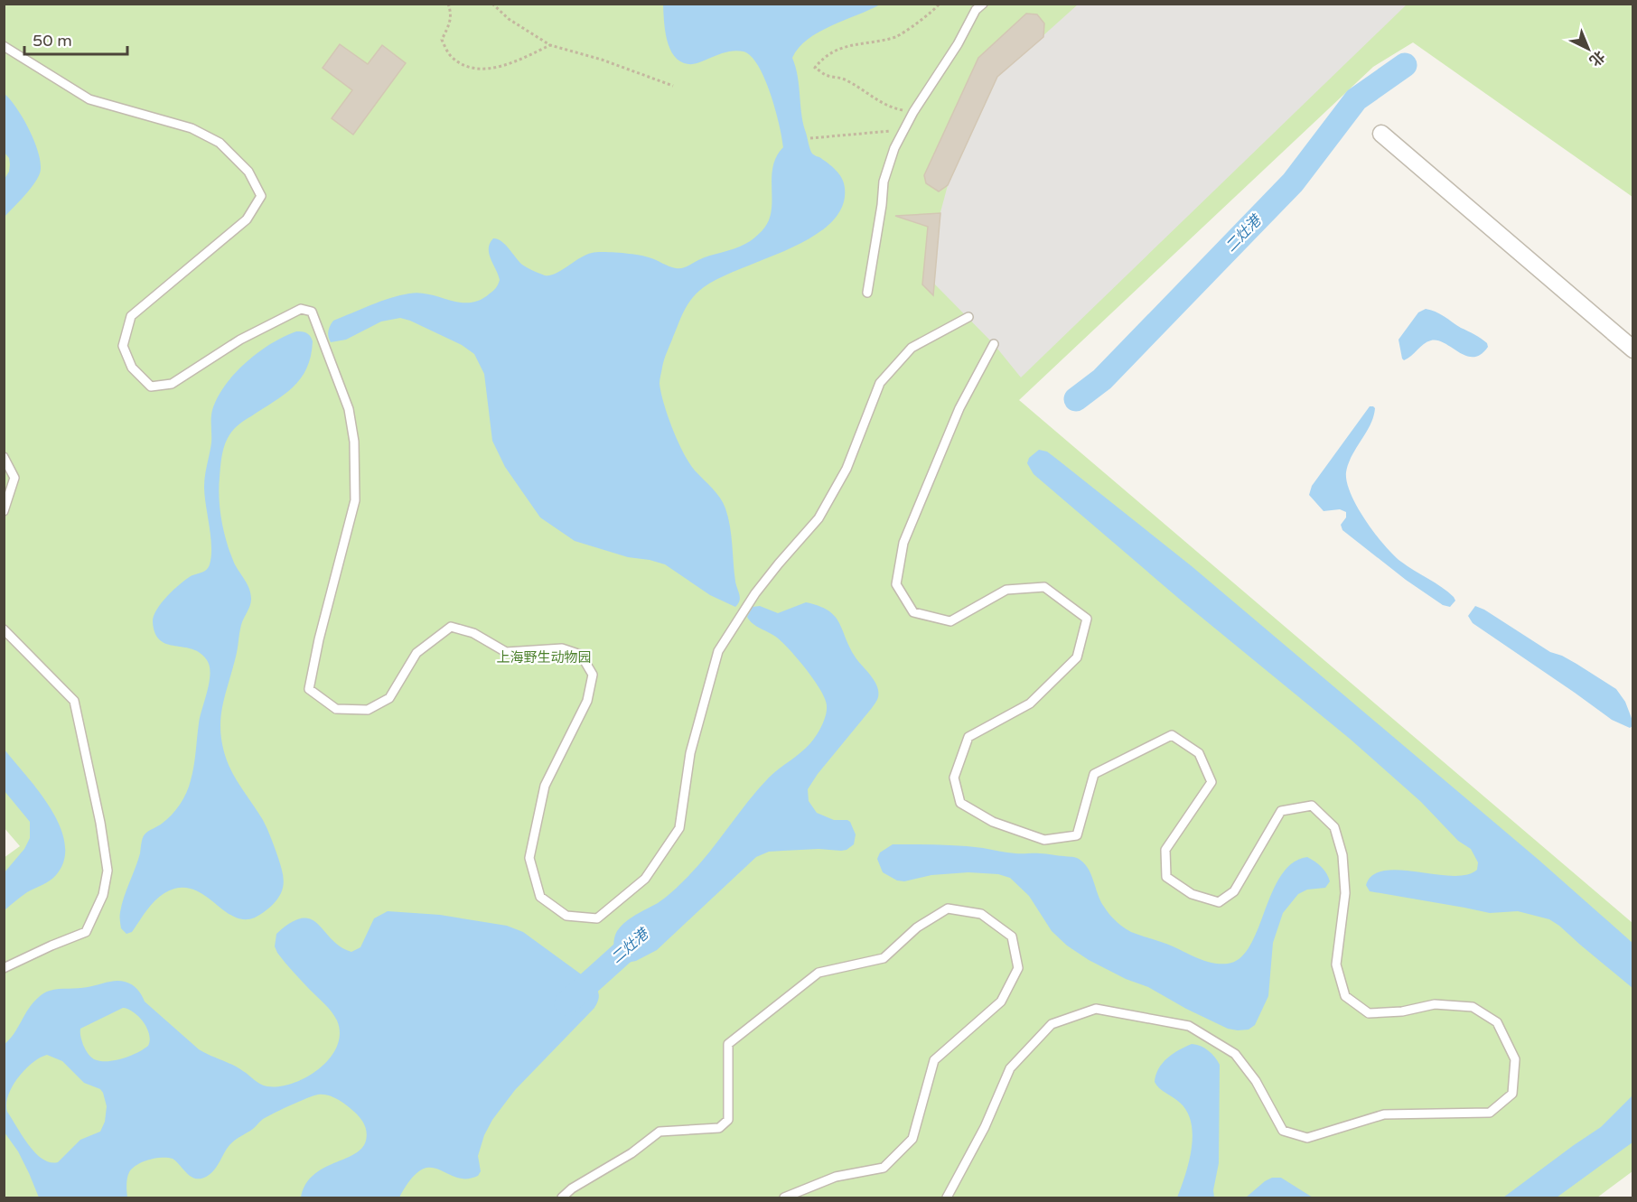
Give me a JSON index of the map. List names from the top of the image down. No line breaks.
{"water":["二灶港"],"parks":["上海野生动物园"],"scale_bar":"50 m","north":"bottom right"}
